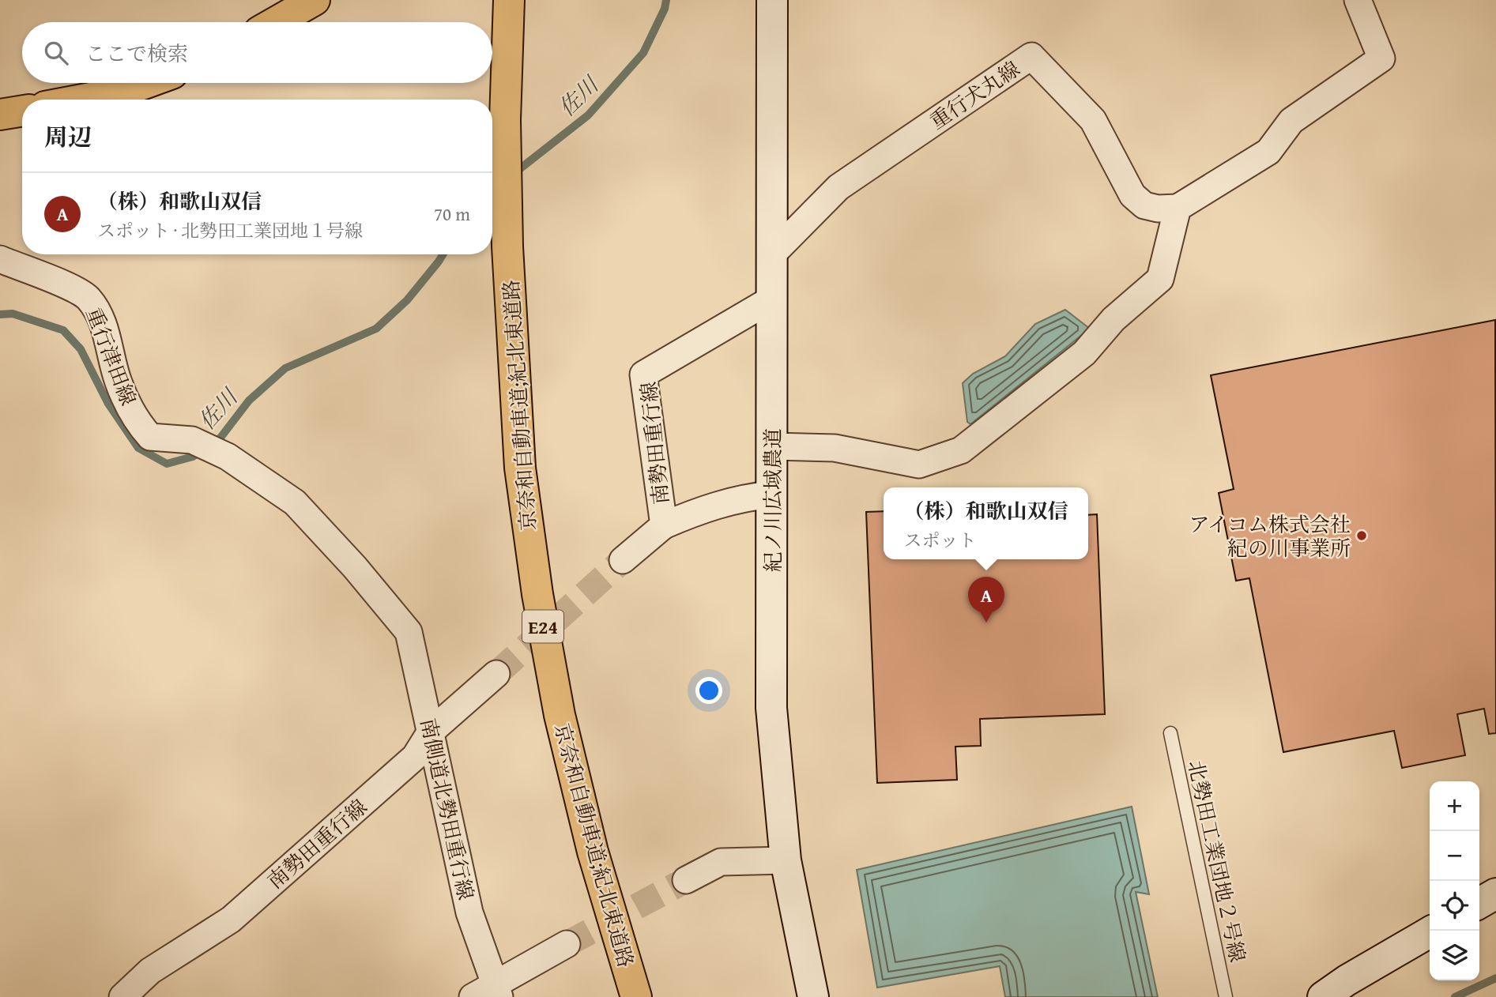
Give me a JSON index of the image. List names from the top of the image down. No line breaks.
{"streets":{"main road":["京奈和自動車道;紀北東道路","E24"],"street":["重行犬丸線","重行津田線","南勢田重行線","紀ノ川広域農道","南側道北勢田重行線"],"lane":["北勢田工業団地２号線"]},"crossings":[["重行犬丸線","紀ノ川広域農道"],["重行津田線","南側道北勢田重行線"],["南勢田重行線","紀ノ川広域農道"],["南勢田重行線","南側道北勢田重行線"]],"water":["佐川"],"places":["アイコム株式会社 紀の川事業所"],"page":{"search":"ここで検索","heading":"周辺","list":[{"mark":"A","name":"（株）和歌山双信","note":"スポット · 北勢田工業団地１号線","value":"70 m"}],"popup":["（株）和歌山双信","スポット"],"pins":"A","map_buttons":["+","−"]}}
